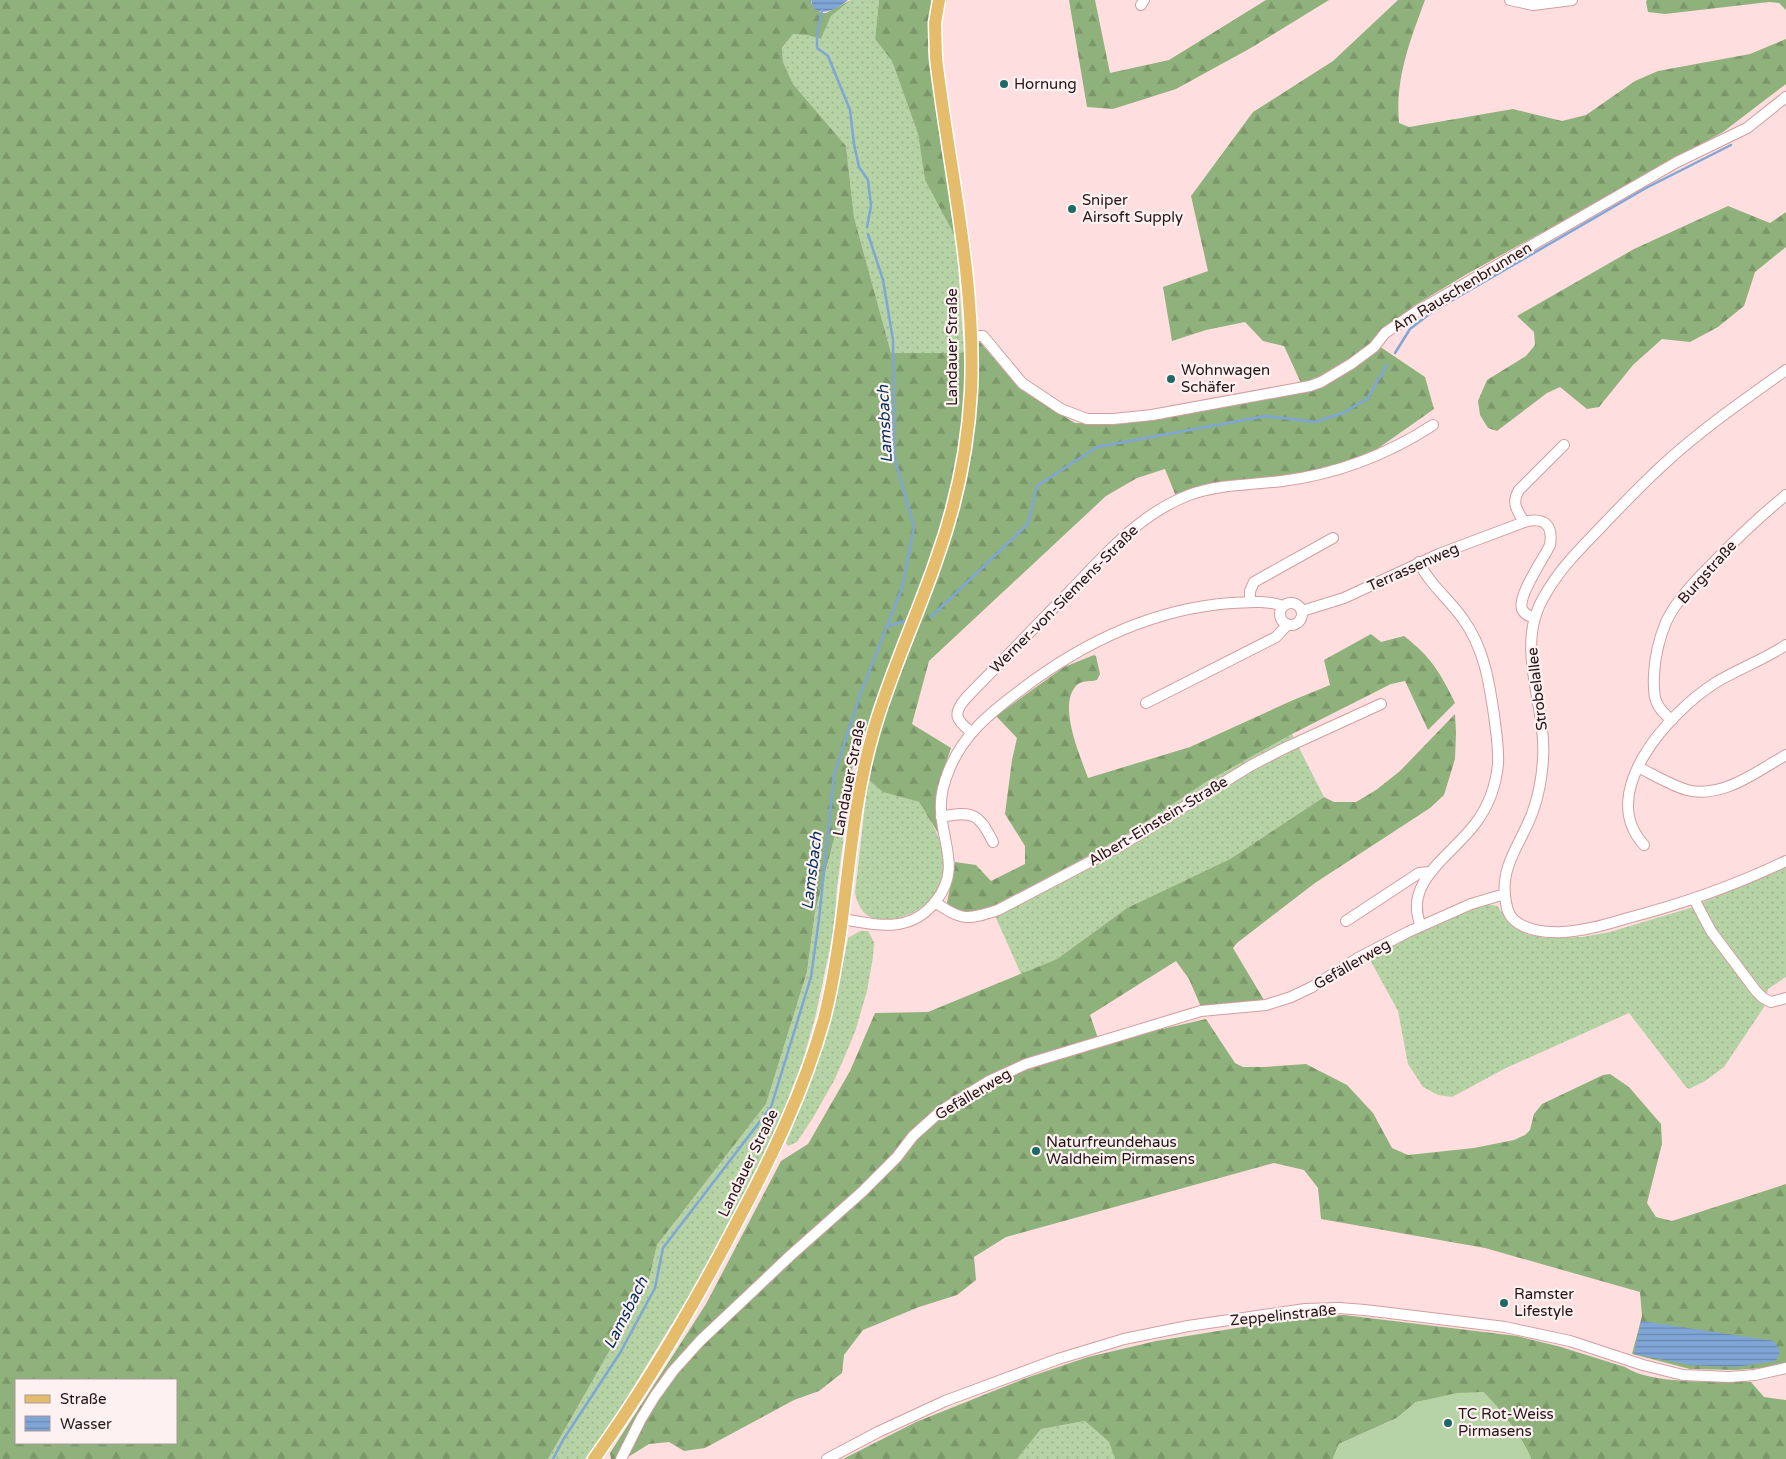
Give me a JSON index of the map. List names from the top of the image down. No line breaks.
{"streets":{"main road":["Landauer Straße"],"street":["Am Rauschenbrunnen","Terrassenweg","Burgstraße","Werner-von-Siemens-Straße","Strobelallee","Albert-Einstein-Straße","Gefällerweg","Zeppelinstraße"]},"crossings":[["Am Rauschenbrunnen","Landauer Straße"],["Terrassenweg","Strobelallee"],["Strobelallee","Gefällerweg"]],"water":["Lamsbach"],"places":["Hornung","Sniper Airsoft Supply","Wohnwagen Schäfer","Naturfreundehaus Waldheim Pirmasens","Ramster Lifestyle","TC Rot-Weiss Pirmasens"],"legend":["Straße","Wasser"]}
